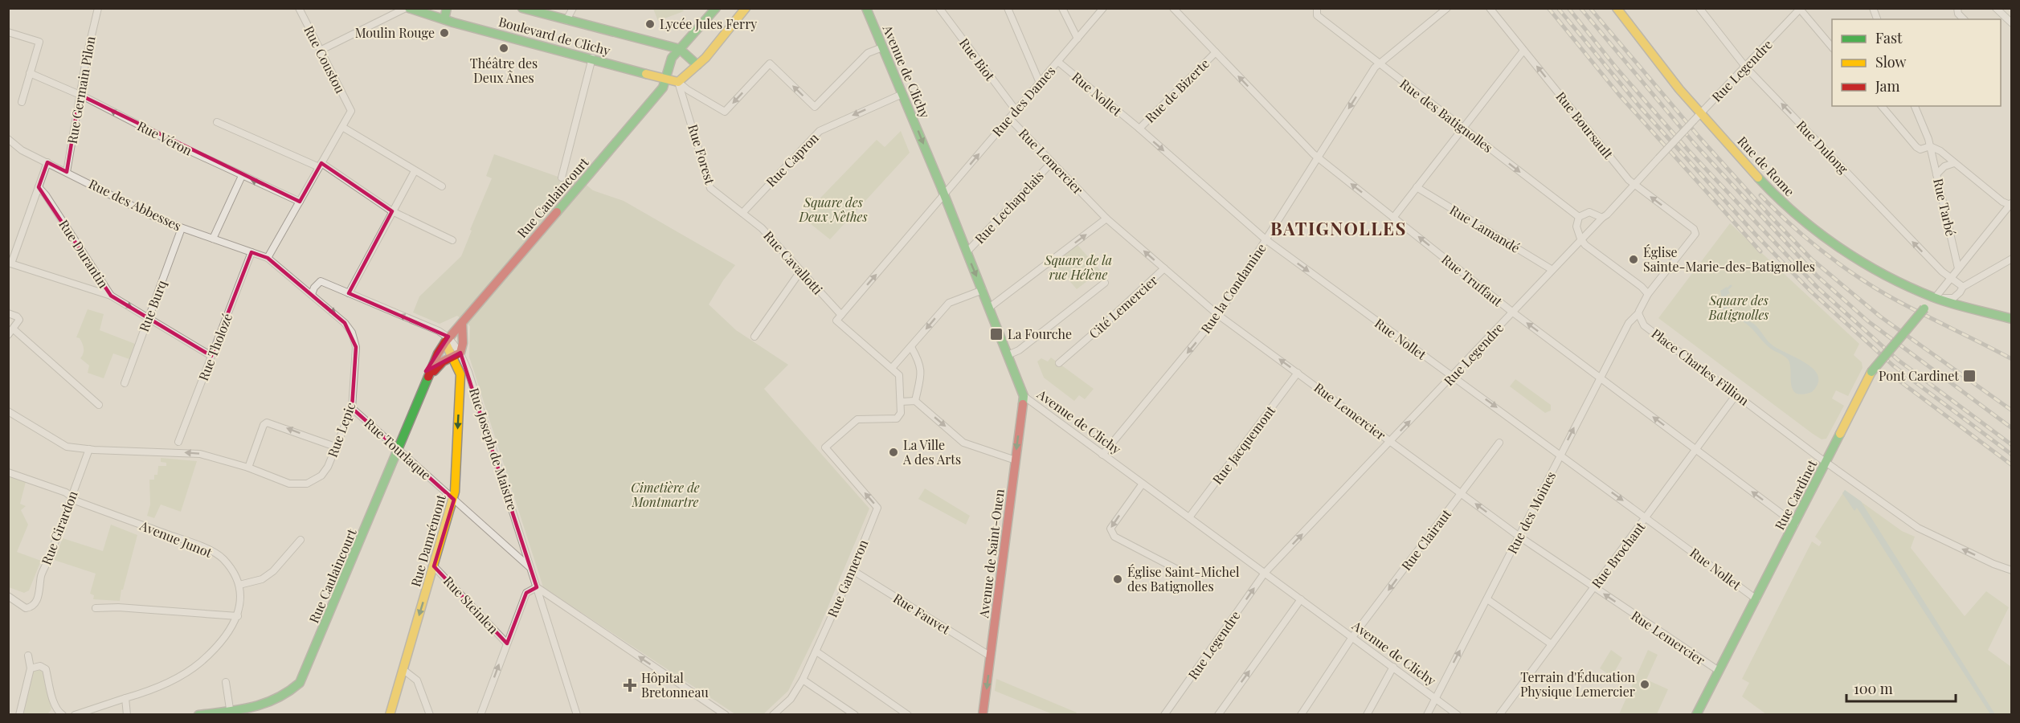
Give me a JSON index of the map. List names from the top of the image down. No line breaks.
{"streets":{"main road":["Boulevard de Clichy","Avenue de Clichy","Rue de Rome","Rue Caulaincourt","Rue Cardinet","Rue Damrémont","Avenue de Saint-Ouen"],"street":["Rue Coustou","Rue Biot","Rue Legendre","Rue Germain Pilon","Rue de Bizerte","Rue Nollet","Rue des Dames","Rue des Batignolles","Rue Boursault","Rue Véron","Rue Dulong","Rue Forest","Rue Capron","Rue Lemercier","Rue des Abbesses","Rue Lechapelais","Rue Tarbé","Rue Lamandé","Rue Durantin","Rue Cavallotti","Rue Truffaut","Rue la Condamine","Rue Burq","Cité Lemercier","Rue Tholozé","Place Charles Fillion","Rue Lepic","Rue Jacquemont","Rue Tourlaque","Rue Joseph de Maistre","Rue des Moines","Rue Girardon","Avenue Junot","Rue Clairaut","Rue Brochant","Rue Ganneron","Rue Steinlen","Rue Fauvet"]},"crossings":[["Boulevard de Clichy","Rue Forest"],["Rue Biot","Rue des Dames"],["Rue Legendre","Avenue de Clichy"],["Rue Legendre","Rue Nollet"],["Rue Legendre","Rue Boursault"],["Rue Legendre","Rue Dulong"],["Rue Legendre","Rue Lemercier"],["Rue Legendre","Rue de Rome"],["Rue Legendre","Rue Lamandé"],["Rue Legendre","Rue Truffaut"],["Avenue de Clichy","Rue des Dames"],["Avenue de Clichy","Rue Capron"],["Avenue de Clichy","Rue Lechapelais"],["Avenue de Clichy","Rue la Condamine"],["Avenue de Clichy","Rue Jacquemont"],["Avenue de Clichy","Rue des Moines"],["Avenue de Clichy","Rue Clairaut"],["Avenue de Clichy","Avenue de Saint-Ouen"],["Rue Germain Pilon","Rue Véron"],["Rue Germain Pilon","Rue des Abbesses"],["Rue de Bizerte","Rue Nollet"],["Rue de Bizerte","Rue Truffaut"],["Rue Nollet","Rue des Dames"],["Rue Nollet","Rue la Condamine"],["Rue Nollet","Rue Cardinet"],["Rue Nollet","Rue des Moines"],["Rue Nollet","Rue Brochant"],["Rue des Dames","Rue Lemercier"],["Rue des Batignolles","Rue la Condamine"],["Rue Forest","Rue Capron"],["Rue Forest","Rue Cavallotti"],["Rue Capron","Rue Cavallotti"],["Rue Lemercier","Rue Lechapelais"],["Rue Lemercier","Rue la Condamine"],["Rue Lemercier","Cité Lemercier"],["Rue Lemercier","Rue Jacquemont"],["Rue Lemercier","Rue Cardinet"],["Rue Lemercier","Rue des Moines"],["Rue Lemercier","Rue Clairaut"],["Rue Lemercier","Rue Brochant"],["Rue de Rome","Rue Cardinet"],["Rue Caulaincourt","Rue Tourlaque"],["Rue Caulaincourt","Rue Joseph de Maistre"],["Rue Caulaincourt","Rue Damrémont"],["Rue des Abbesses","Rue Burq"],["Rue des Abbesses","Rue Tholozé"],["Rue des Abbesses","Rue Lepic"],["Rue Durantin","Rue Burq"],["Rue Durantin","Rue Tholozé"],["Rue Truffaut","Rue la Condamine"],["Rue Truffaut","Rue Cardinet"],["Rue Truffaut","Rue des Moines"],["Rue Truffaut","Rue Brochant"],["Place Charles Fillion","Rue Cardinet"],["Place Charles Fillion","Rue des Moines"],["Place Charles Fillion","Rue Brochant"],["Rue Lepic","Rue Tourlaque"],["Rue Lepic","Rue Girardon"],["Rue Tourlaque","Rue Joseph de Maistre"],["Rue Tourlaque","Rue Damrémont"],["Rue Joseph de Maistre","Rue Damrémont"],["Rue Girardon","Avenue Junot"],["Rue Damrémont","Rue Steinlen"],["Avenue de Saint-Ouen","Rue Fauvet"],["Rue Ganneron","Rue Fauvet"]],"one_way":["Rue Nollet","Rue des Dames","Rue des Batignolles","Rue Boursault","Rue Dulong","Rue Capron","Rue Lemercier","Rue Truffaut","Rue la Condamine","Place Charles Fillion","Rue des Moines","Rue Clairaut","Rue Damrémont","Avenue de Saint-Ouen"],"districts":["BATIGNOLLES"],"parks":["Square des Deux Nèthes","Square de la rue Hélène","Square des Batignolles","Cimetière de Montmartre"],"places":{"other":["Lycée Jules Ferry","Moulin Rouge","Théâtre des Deux Ânes","Église Sainte-Marie-des-Batignolles","La Ville A des Arts","Église Saint-Michel des Batignolles","Terrain d'Éducation Physique Lemercier"],"transit":["La Fourche","Pont Cardinet"],"health":["Hôpital Bretonneau"]},"legend":["Fast","Slow","Jam"],"scale_bar":"100 m"}
